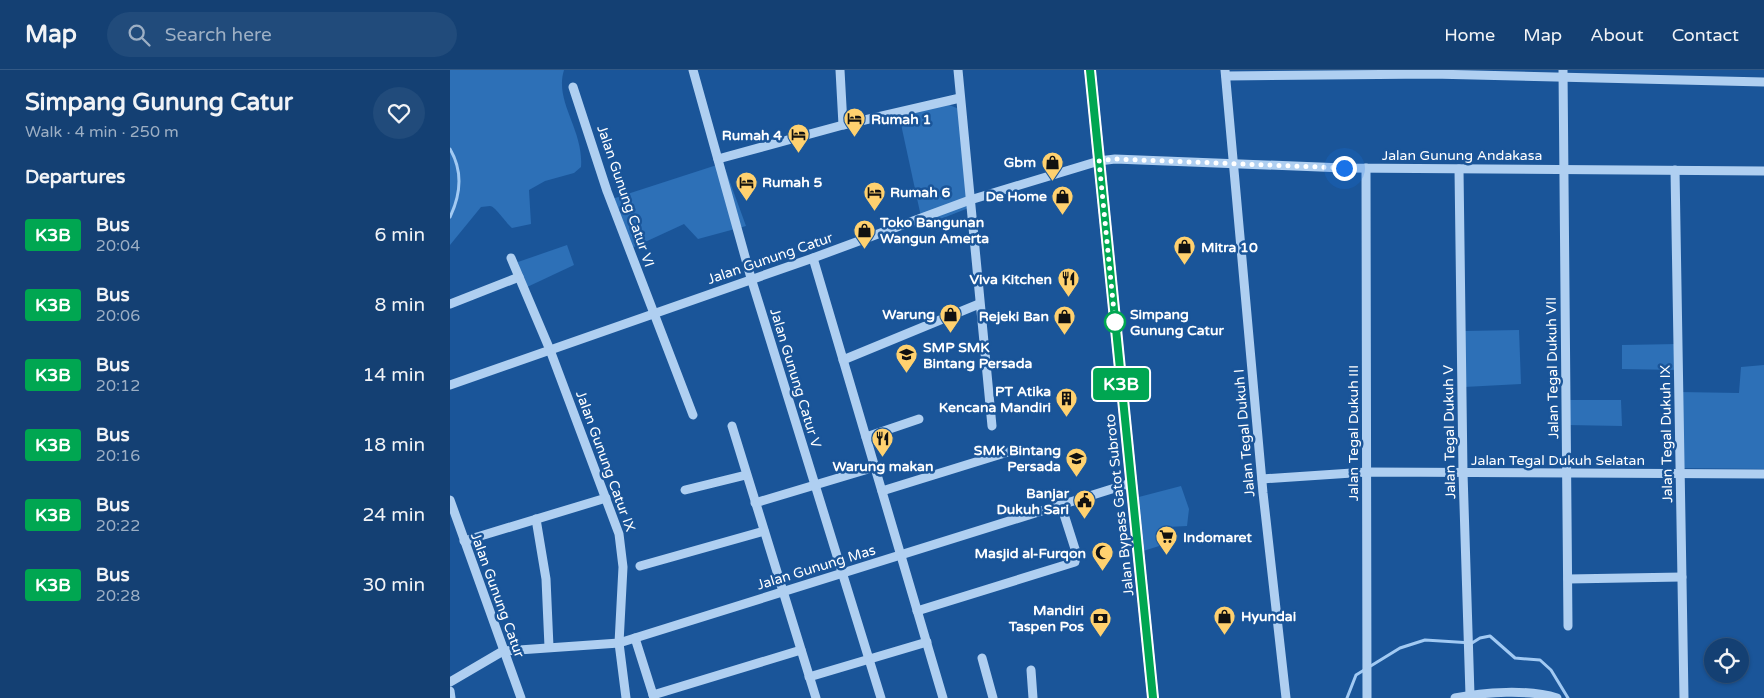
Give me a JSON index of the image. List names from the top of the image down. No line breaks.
{"streets":{"main road":["Jalan Bypass Gatot Subroto"],"street":["Jalan Gunung Andakasa","Jalan Gunung Catur VI","Jalan Gunung Catur","Jalan Tegal Dukuh VII","Jalan Gunung Catur V","Jalan Tegal Dukuh V","Jalan Tegal Dukuh I","Jalan Tegal Dukuh III","Jalan Tegal Dukuh IX","Jalan Tegal Dukuh Selatan","Jalan Gunung Catur IX","Jalan Gunung Mas"]},"crossings":[["Jalan Gunung Andakasa","Jalan Gunung Catur"],["Jalan Gunung Andakasa","Jalan Tegal Dukuh VII"],["Jalan Gunung Andakasa","Jalan Tegal Dukuh V"],["Jalan Gunung Andakasa","Jalan Tegal Dukuh I"],["Jalan Gunung Andakasa","Jalan Tegal Dukuh III"],["Jalan Gunung Andakasa","Jalan Tegal Dukuh IX"],["Jalan Gunung Andakasa","Jalan Bypass Gatot Subroto"],["Jalan Gunung Catur VI","Jalan Gunung Catur"],["Jalan Gunung Catur","Jalan Gunung Catur V"],["Jalan Gunung Catur","Jalan Gunung Catur IX"],["Jalan Gunung Catur","Jalan Bypass Gatot Subroto"],["Jalan Gunung Catur","Jalan Gunung Mas"],["Jalan Tegal Dukuh VII","Jalan Tegal Dukuh Selatan"],["Jalan Gunung Catur V","Jalan Gunung Mas"],["Jalan Tegal Dukuh V","Jalan Tegal Dukuh Selatan"],["Jalan Tegal Dukuh I","Jalan Tegal Dukuh Selatan"],["Jalan Tegal Dukuh III","Jalan Tegal Dukuh Selatan"],["Jalan Tegal Dukuh IX","Jalan Tegal Dukuh Selatan"],["Jalan Gunung Catur IX","Jalan Gunung Mas"],["Jalan Bypass Gatot Subroto","Jalan Gunung Mas"]],"places":{"hotel":["Rumah 1","Rumah 4","Rumah 5","Rumah 6"],"shop":["Gbm","De Home","Toko Bangunan Wangun Amerta","Mitra 10","Warung","Rejeki Ban","Hyundai"],"restaurant":["Viva Kitchen","Warung makan"],"other":["Simpang Gunung Catur"],"school or university":["SMP SMK Bintang Persada","SMK Bintang Persada"],"building":["PT Atika Kencana Mandiri"],"public building":["Banjar Dukuh Sari"],"supermarket":["Indomaret"],"mosque":["Masjid al-Furqon"],"bank":["Mandiri Taspen Pos"]},"lines":["bus line K3B"],"page":{"header":"Map","search":"Search here","nav":["Home","Map","About","Contact"],"heading":[["Simpang Gunung Catur","Walk · 4 min · 250 m"],"Departures"],"on_map":"K3B","list":[{"mark":"K3B","name":"Bus","note":"20:04","value":"6 min"},{"mark":"K3B","name":"Bus","note":"20:06","value":"8 min"},{"mark":"K3B","name":"Bus","note":"20:12","value":"14 min"},{"mark":"K3B","name":"Bus","note":"20:16","value":"18 min"},{"mark":"K3B","name":"Bus","note":"20:22","value":"24 min"},{"mark":"K3B","name":"Bus","note":"20:28","value":"30 min"}]}}
